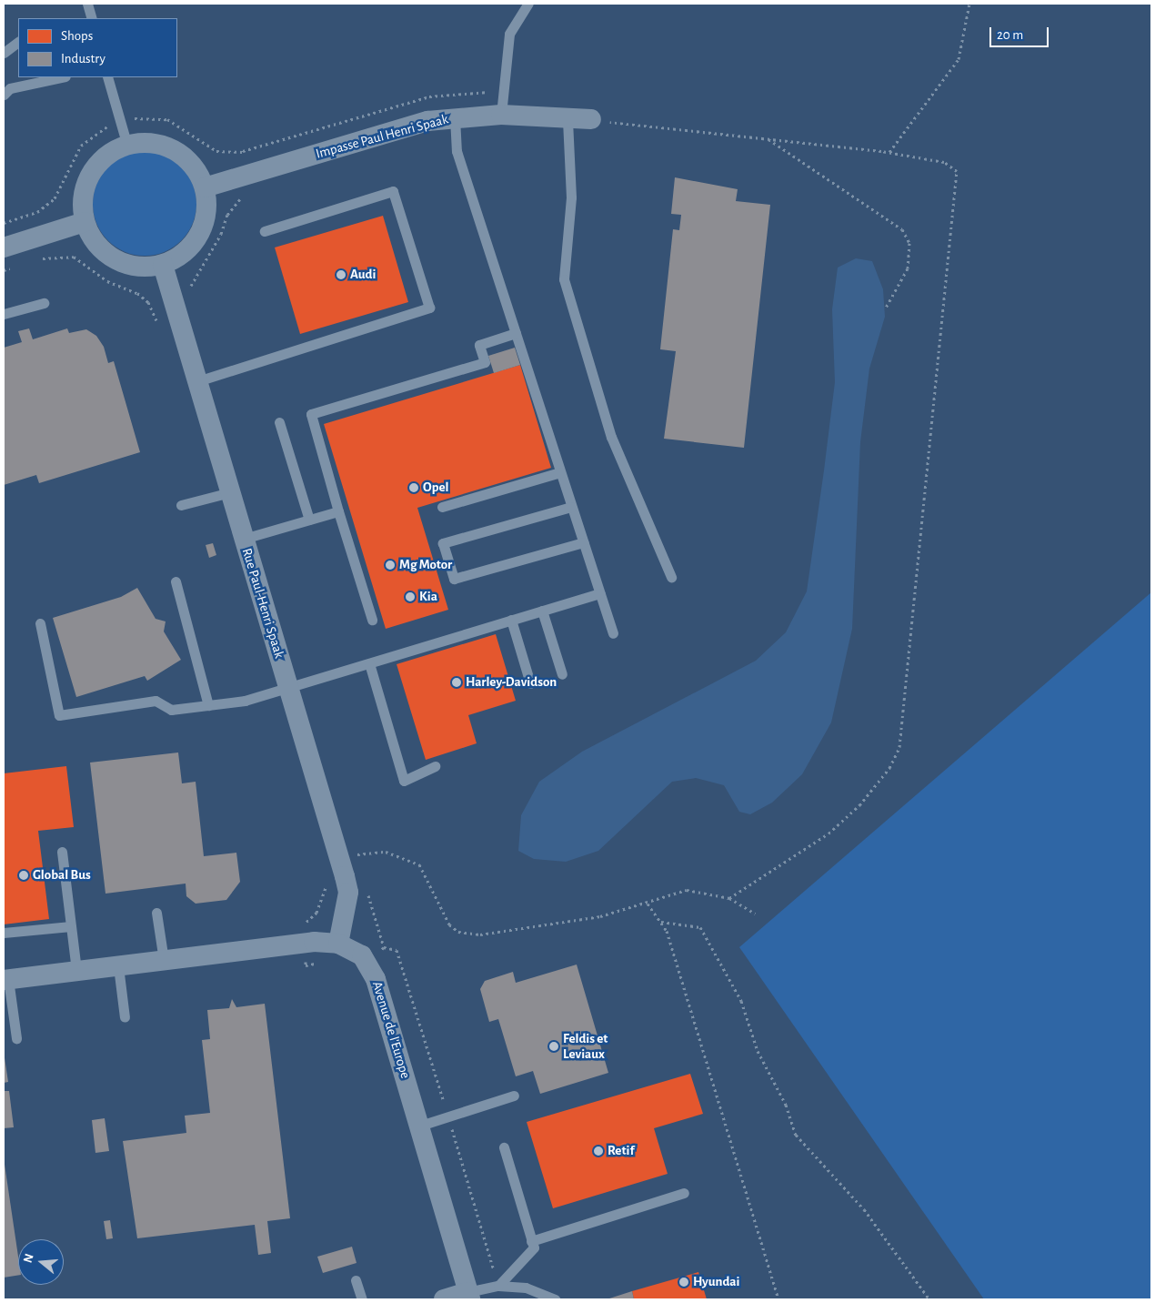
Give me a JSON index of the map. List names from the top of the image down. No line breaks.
{"streets":{"street":["Impasse Paul Henri Spaak","Rue Paul-Henri Spaak","Avenue de l'Europe"]},"crossings":[["Impasse Paul Henri Spaak","Rue Paul-Henri Spaak"],["Rue Paul-Henri Spaak","Avenue de l'Europe"]],"places":["Audi","Opel","Mg Motor","Kia","Harley-Davidson","Global Bus","Feldis et Leviaux","Retif","Hyundai"],"legend":["Shops","Industry"],"scale_bar":"20 m","north":"left"}
